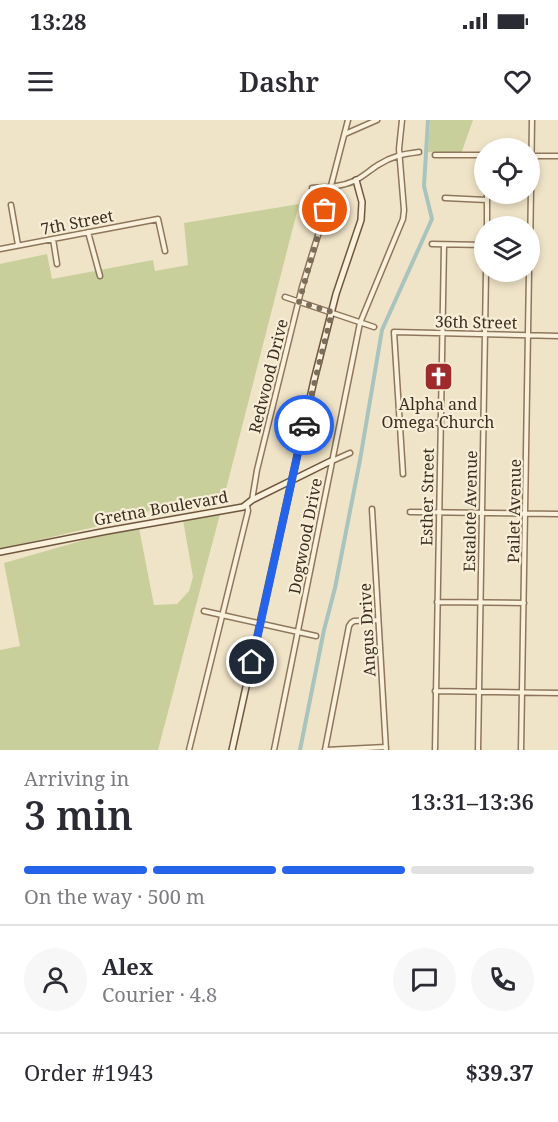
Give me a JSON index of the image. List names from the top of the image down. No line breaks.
{"streets":{"street":["7th Street","36th Street","Redwood Drive","Esther Street","Gretna Boulevard","Estalote Avenue","Pailet Avenue","Dogwood Drive","Angus Drive"]},"crossings":[["36th Street","Esther Street"],["36th Street","Estalote Avenue"],["36th Street","Pailet Avenue"],["Redwood Drive","Gretna Boulevard"],["Gretna Boulevard","Dogwood Drive"]],"places":{"church":["Alpha and Omega Church"]},"page":{"status":"13:28","header":"Dashr","heading":["3 min","Arriving in","13:31–13:36"],"panel":["Alex","Courier · 4.8","Order #1943","$39.37"],"bar":"On the way · 500 m"}}
